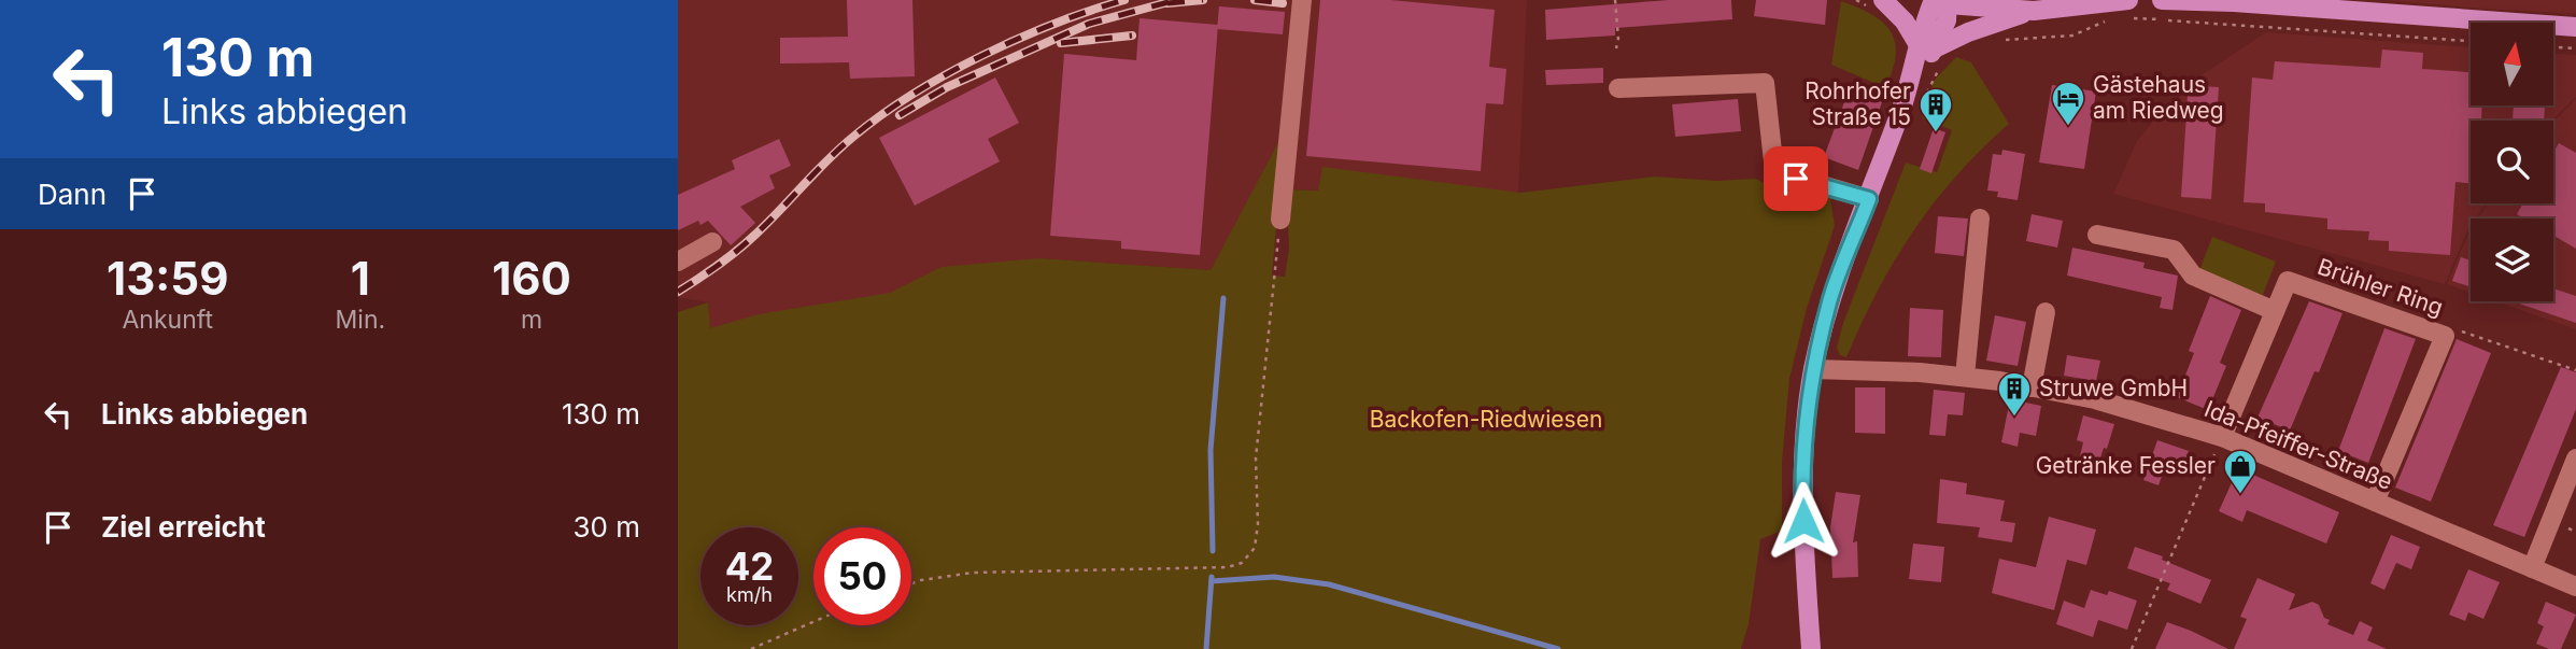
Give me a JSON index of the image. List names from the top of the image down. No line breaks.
{"streets":{"street":["Brühler Ring","Ida-Pfeiffer-Straße"]},"crossings":[["Brühler Ring","Ida-Pfeiffer-Straße"]],"parks":["Backofen-Riedwiesen"],"places":{"hotel":["Gästehaus am Riedweg"],"building":["Rohrhofer Straße 15","Struwe GmbH"],"shop":["Getränke Fessler"]},"north":"top","page":{"turn":["130 m","Links abbiegen"],"then":"Dann","eta":["13:59","Ankunft","1","Min.","160","m"],"list":[{"name":"Links abbiegen","value":"130 m"},{"name":"Ziel erreicht","value":"30 m"}],"speed":"42 km/h","limit":"50"}}
